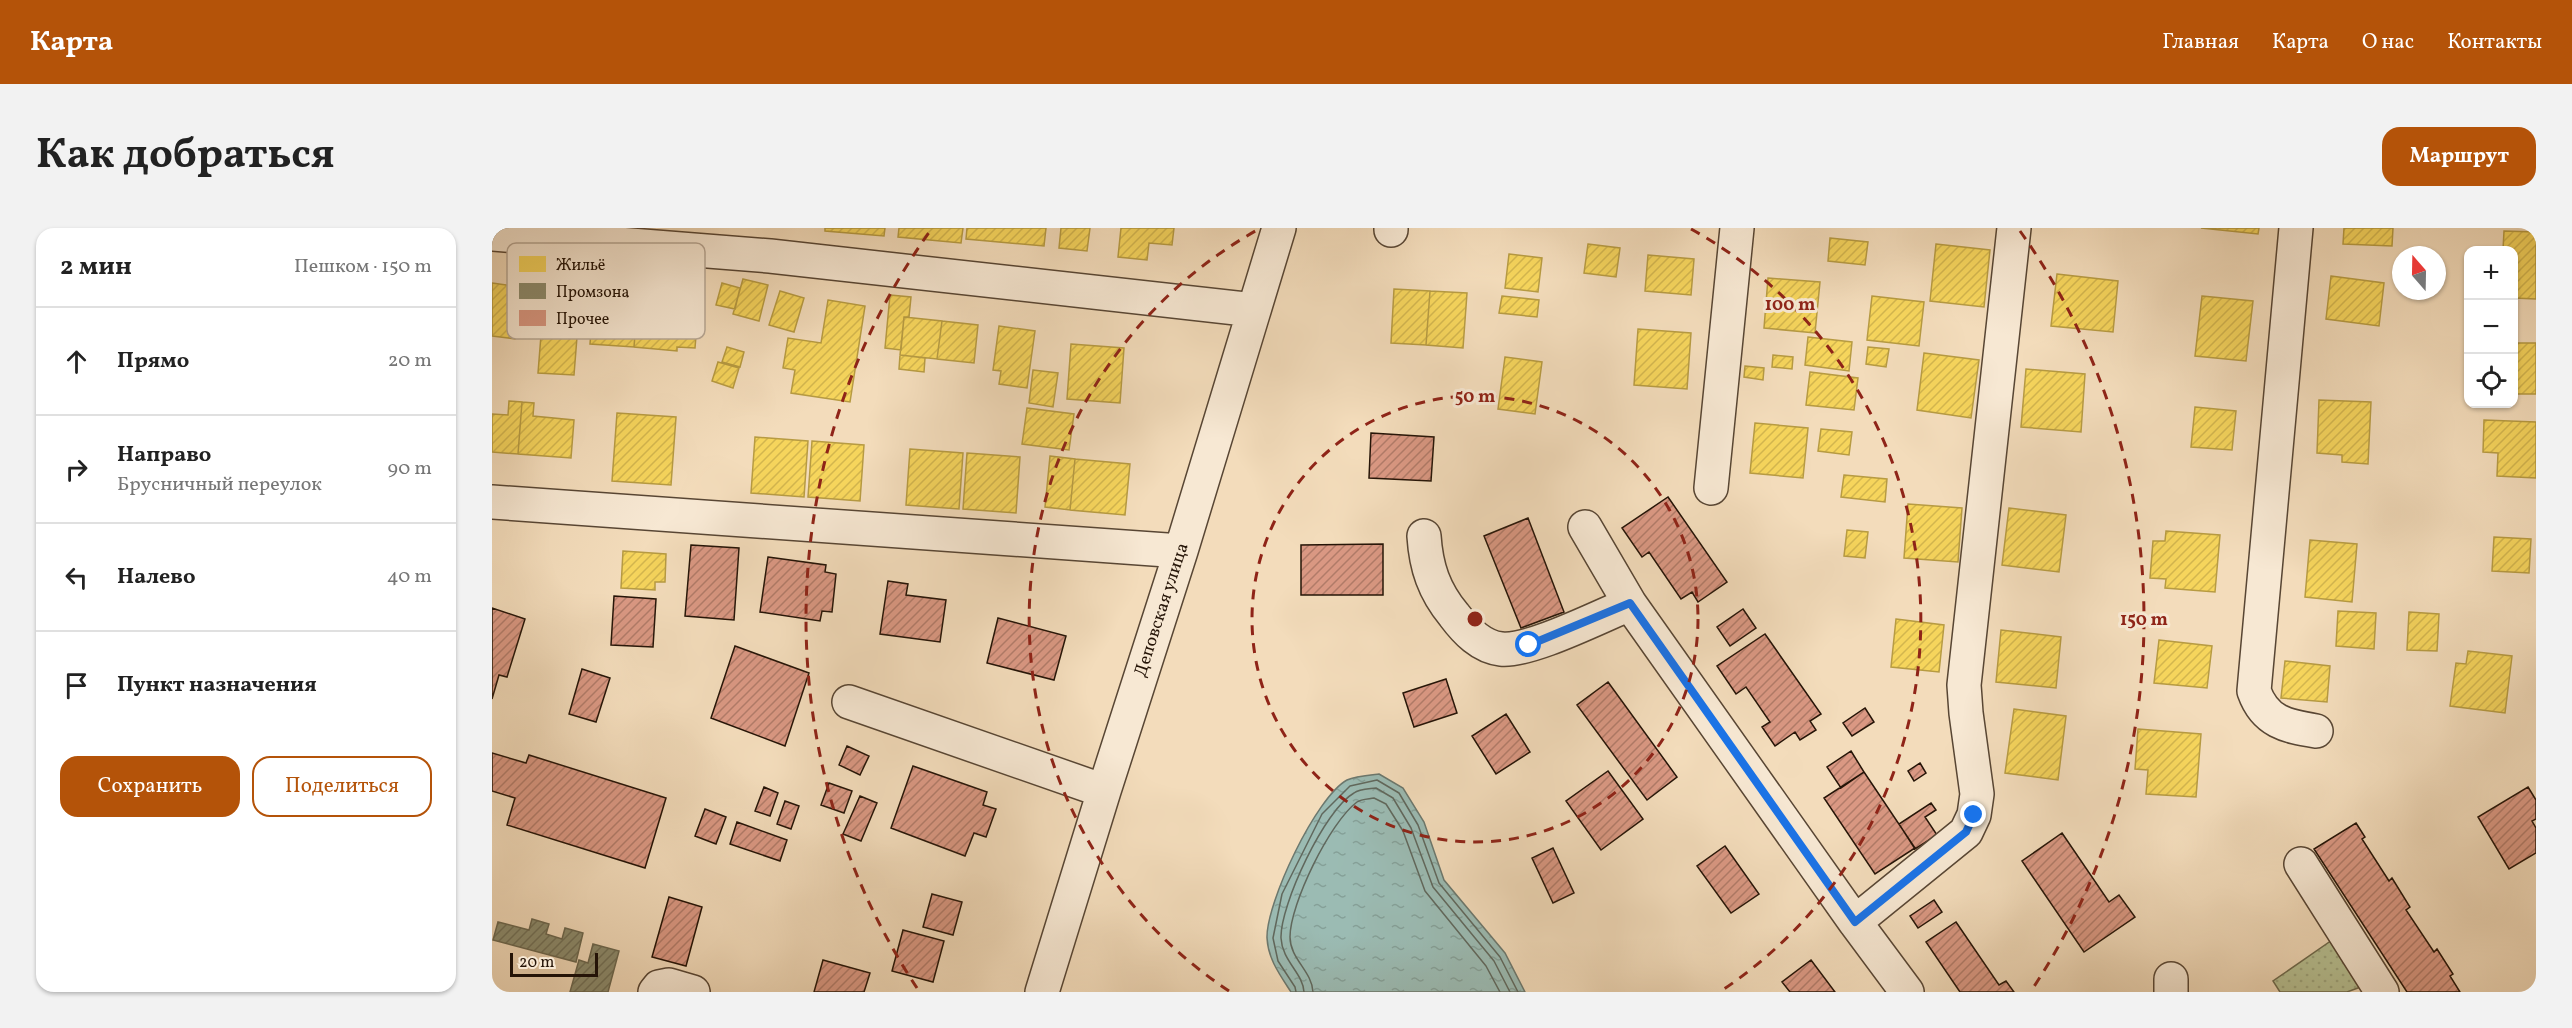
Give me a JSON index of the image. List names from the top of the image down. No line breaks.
{"streets":{"street":["Деповская улица"]},"legend":["Жильё","Промзона","Прочее"],"scale_bar":"20 m","north":"top","page":{"header":"Карта","nav":["Главная","Карта","О нас","Контакты"],"title":"Как добраться","buttons":["Маршрут",["Сохранить","Поделиться"]],"heading":["2 мин","Пешком · 150 m"],"map_buttons":["+","−"],"list":[["Прямо","20 m"],["Направо","Брусничный переулок","90 m"],["Налево","40 m"],"Пункт назначения"],"scale":"20 m"},"rings":["100 m","50 m","150 m"]}
